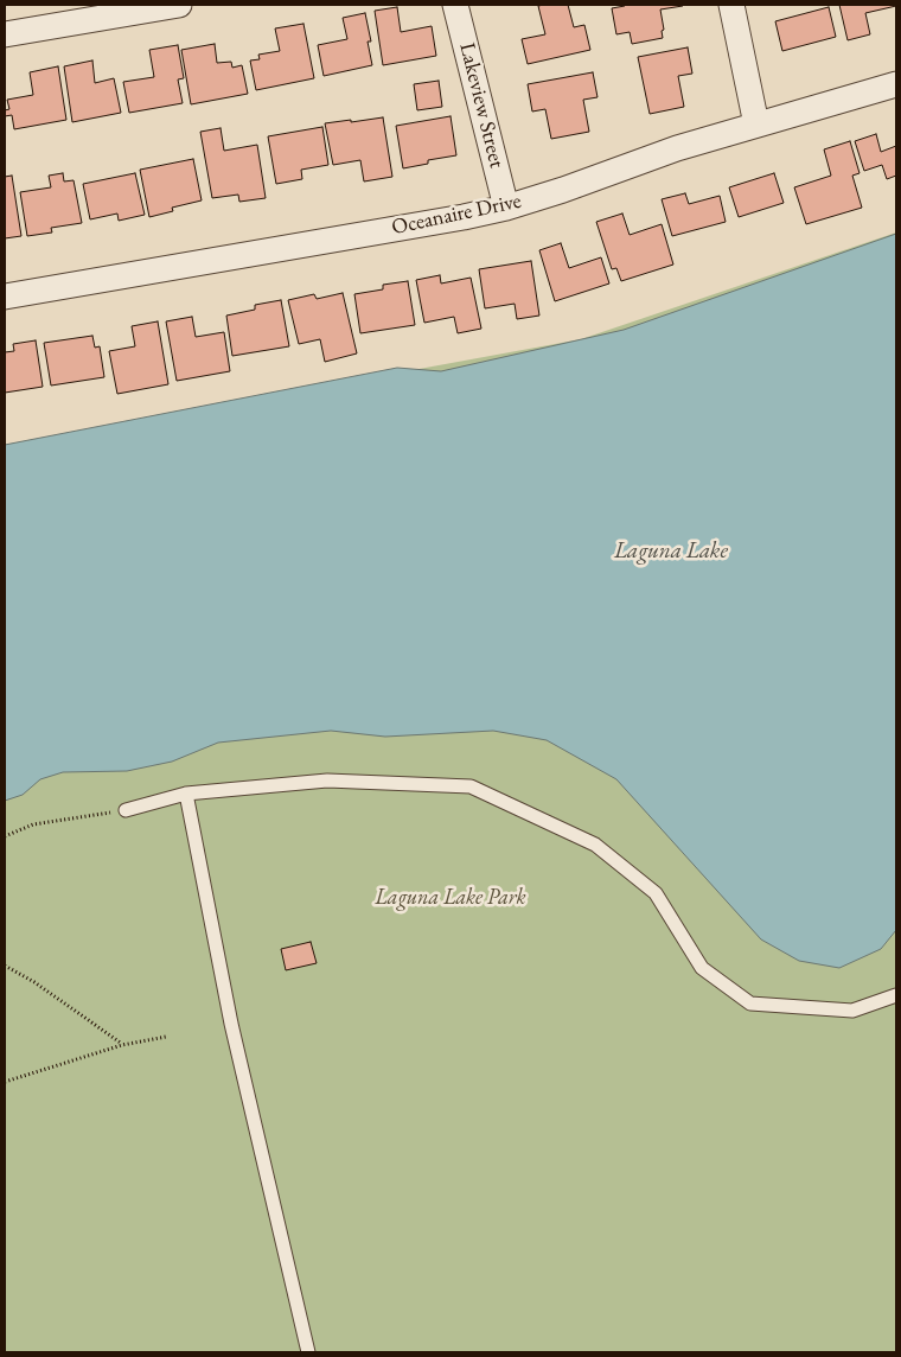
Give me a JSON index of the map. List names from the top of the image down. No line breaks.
{"streets":{"street":["Lakeview Street","Oceanaire Drive"]},"crossings":[["Lakeview Street","Oceanaire Drive"]],"water":["Laguna Lake"],"parks":["Laguna Lake Park"]}
